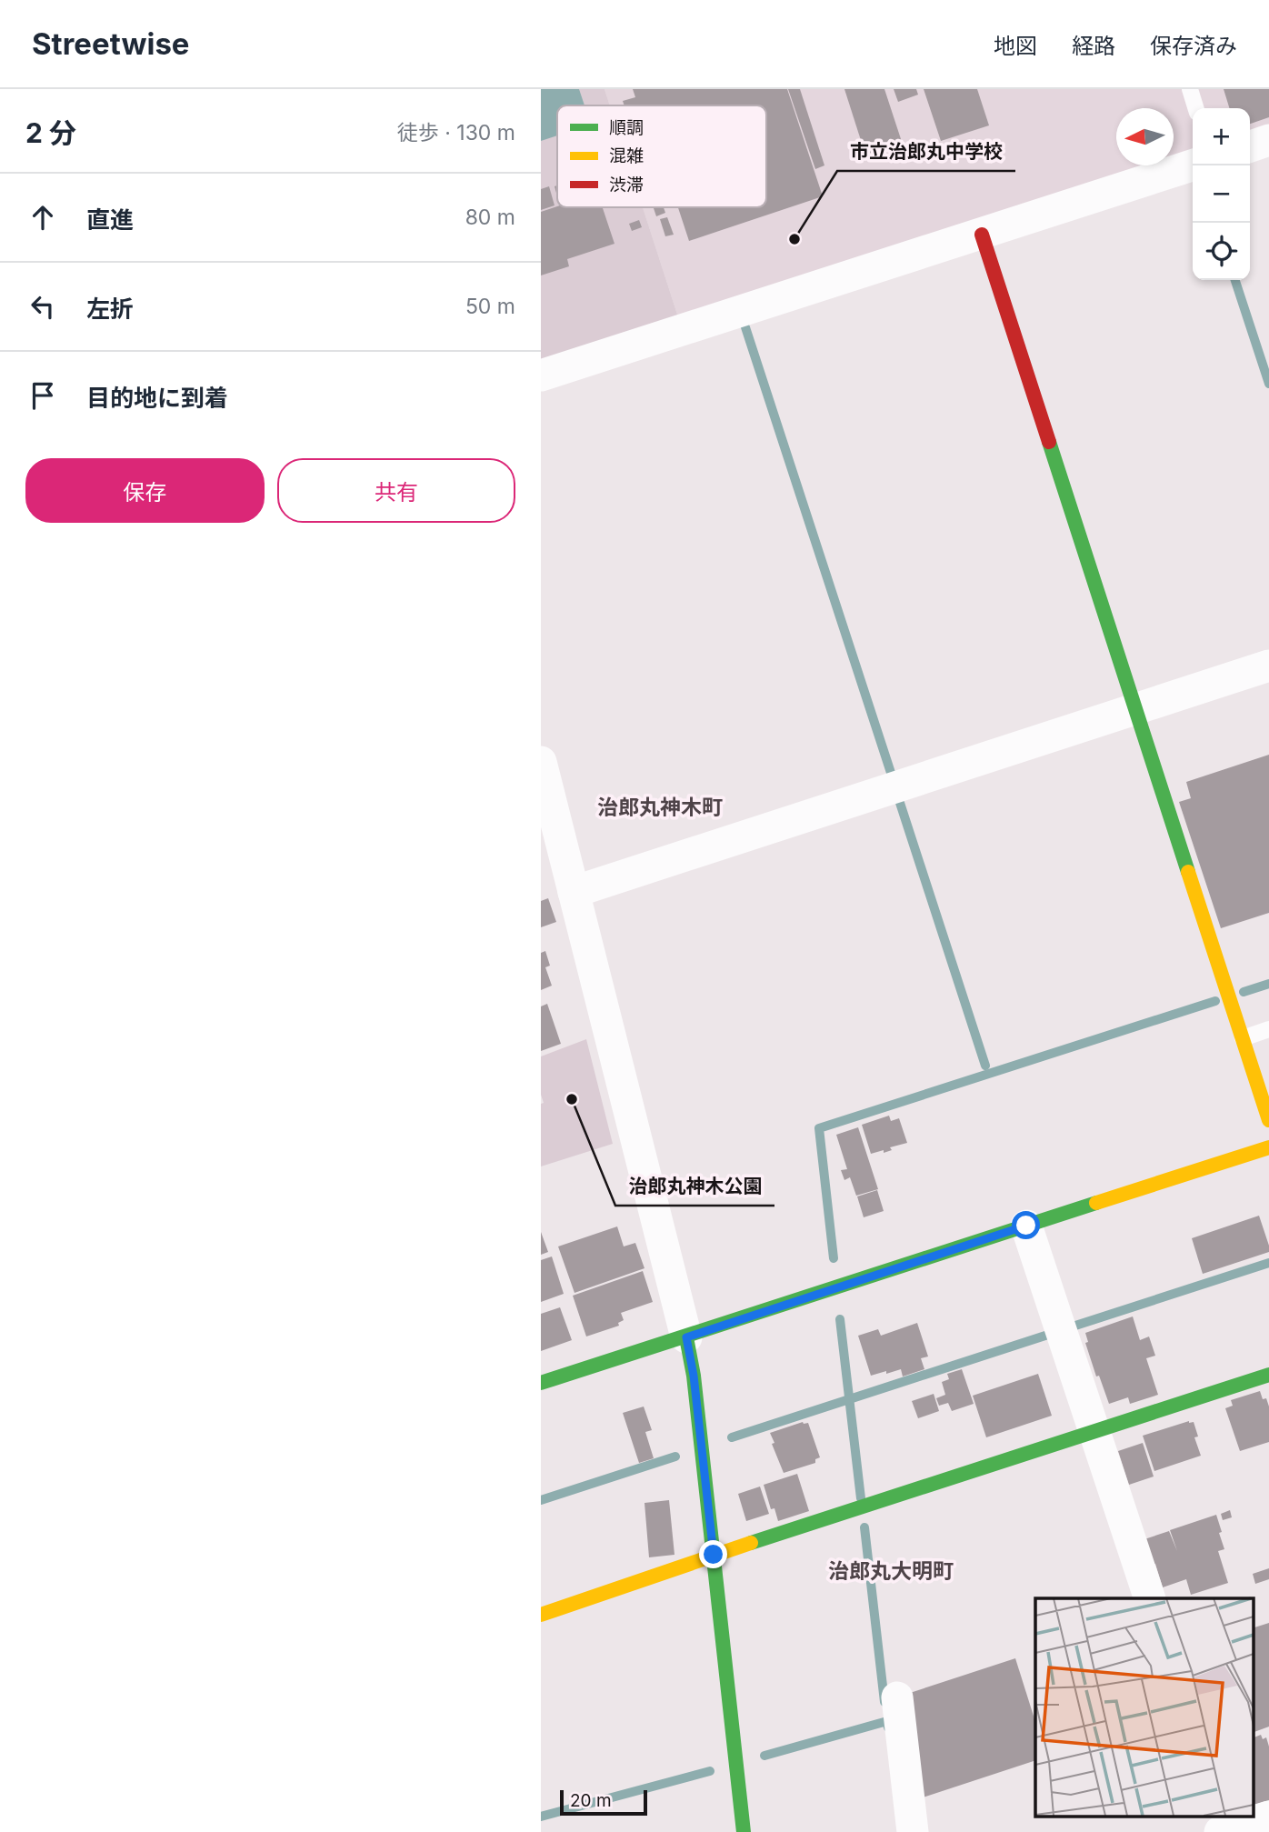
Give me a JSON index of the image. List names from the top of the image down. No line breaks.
{"districts":["治郎丸神木町","治郎丸大明町"],"places":["市立治郎丸中学校","治郎丸神木公園"],"legend":["順調","混雑","渋滞"],"scale_bar":"20 m","north":"left","page":{"header":"Streetwise","nav":["地図","経路","保存済み"],"heading":["2 分","徒歩 · 130 m"],"map_buttons":["+","−"],"list":[["直進","80 m"],["左折","50 m"],"目的地に到着"],"buttons":["保存","共有"],"scale":"20 m"}}
